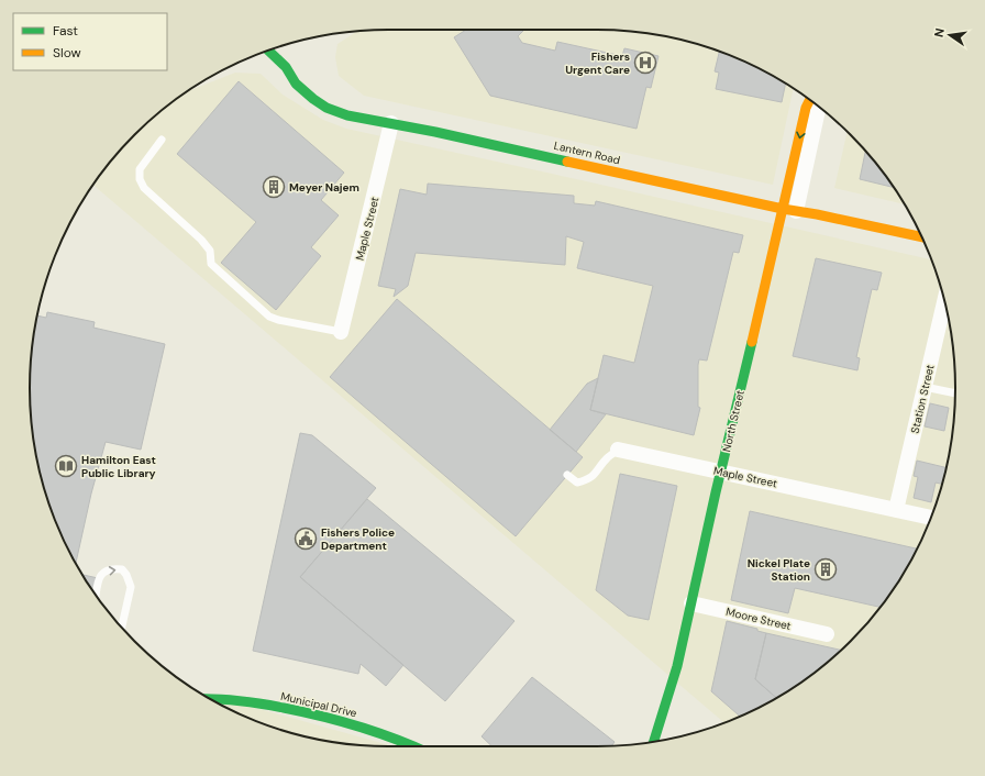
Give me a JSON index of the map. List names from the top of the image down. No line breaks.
{"streets":{"street":["Lantern Road","Maple Street","Station Street","North Street","Moore Street","Municipal Drive"]},"crossings":[["Lantern Road","Maple Street"],["Lantern Road","North Street"],["Maple Street","Station Street"],["Maple Street","North Street"],["North Street","Moore Street"]],"places":{"hospital":["Fishers Urgent Care"],"building":["Meyer Najem","Nickel Plate Station"],"library":["Hamilton East Public Library"],"public building":["Fishers Police Department"]},"legend":["Fast","Slow"],"north":"left"}
